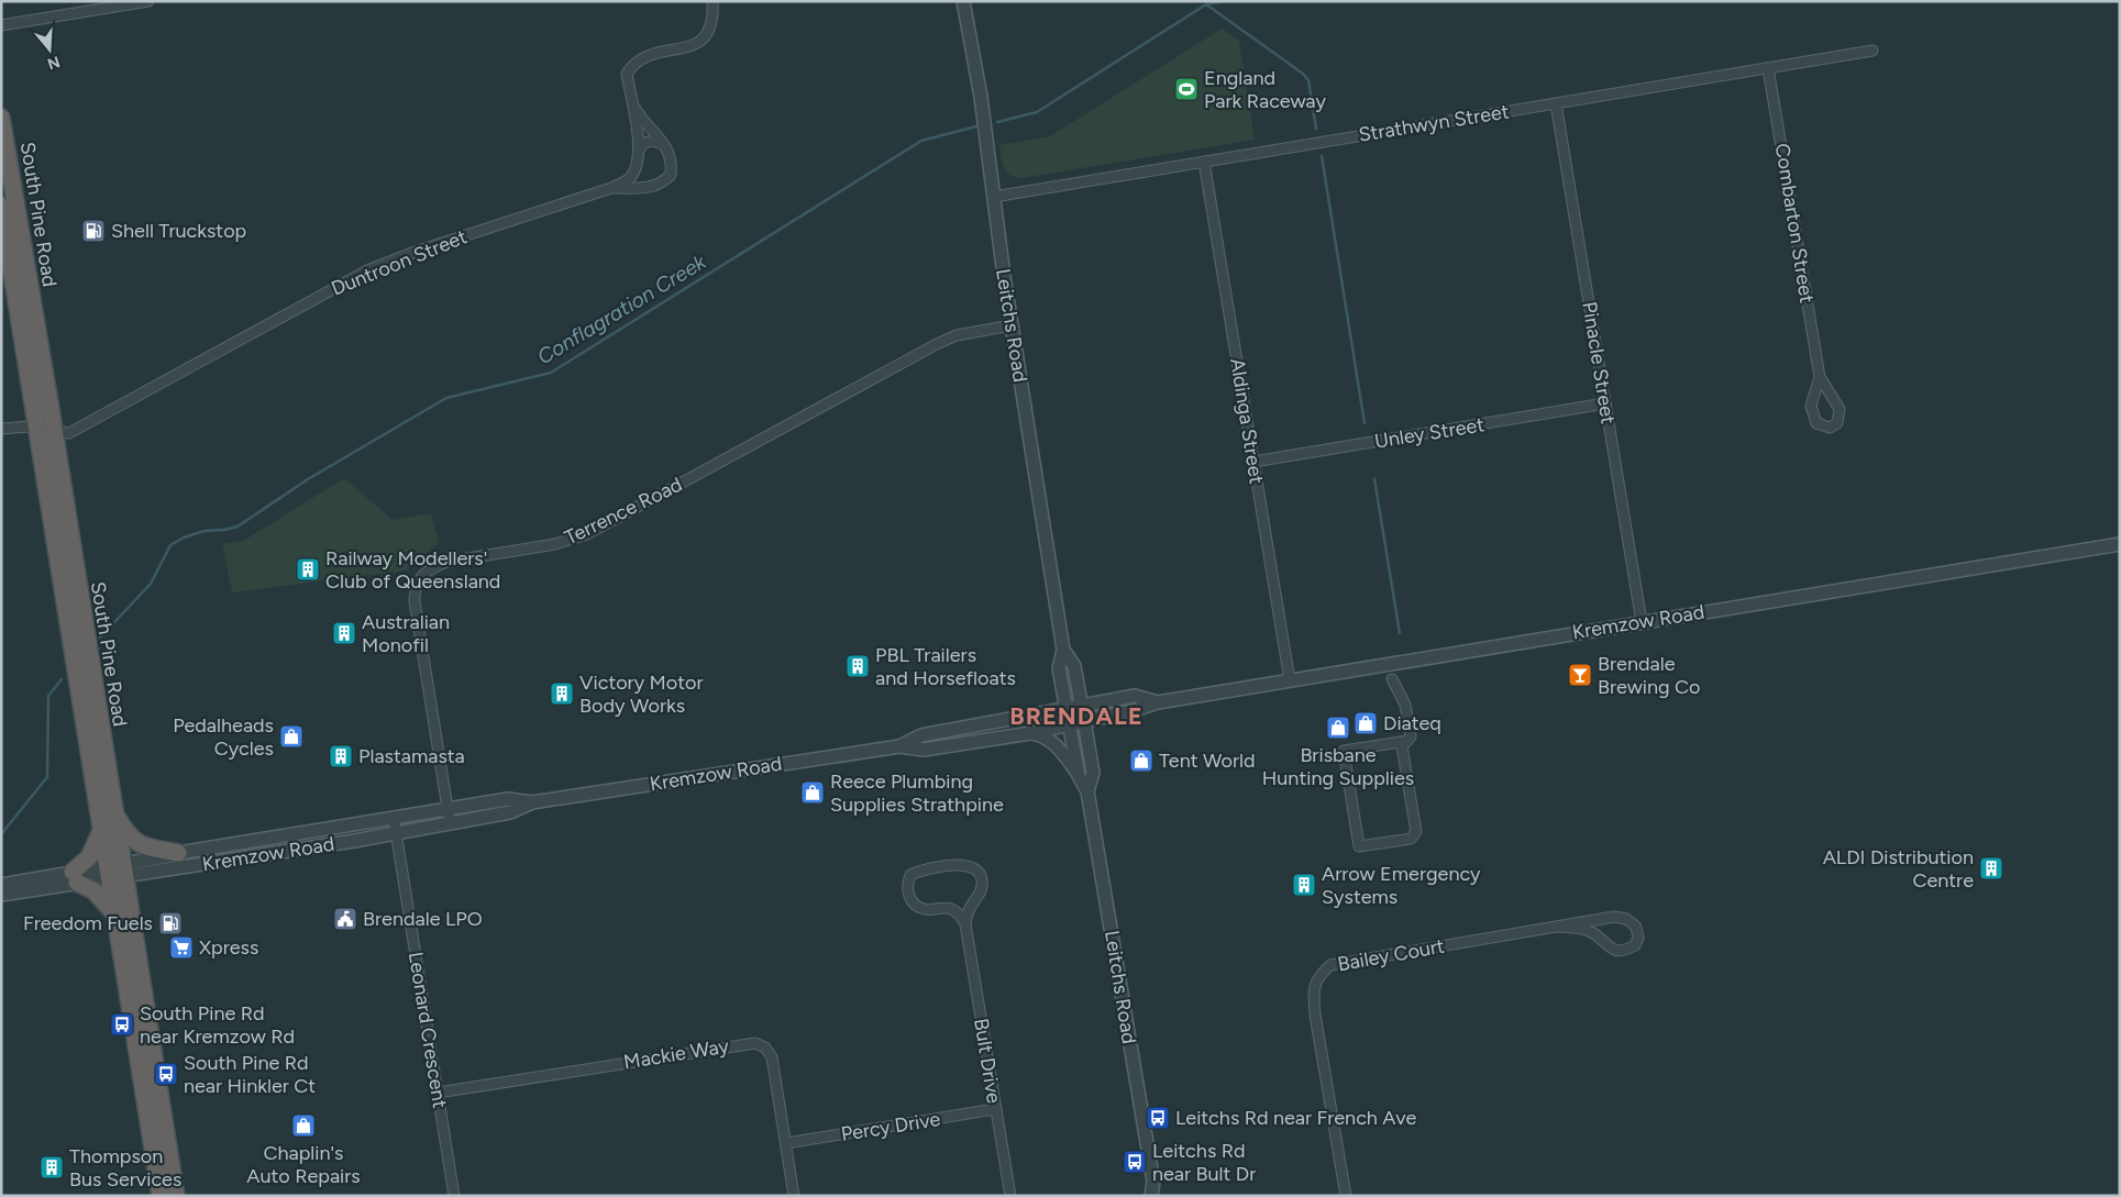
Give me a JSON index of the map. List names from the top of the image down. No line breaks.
{"streets":{"highway":["South Pine Road"],"street":["Strathwyn Street","Combarton Street","Duntroon Street","Leitchs Road","Pinacle Street","Aldinga Street","Unley Street","Terrence Road","Kremzow Road","Bailey Court","Leonard Crescent","Mackie Way","Bult Drive","Percy Drive"]},"crossings":[["Strathwyn Street","Combarton Street"],["Strathwyn Street","Leitchs Road"],["Strathwyn Street","Pinacle Street"],["Strathwyn Street","Aldinga Street"],["South Pine Road","Duntroon Street"],["South Pine Road","Kremzow Road"],["Leitchs Road","Terrence Road"],["Leitchs Road","Kremzow Road"],["Pinacle Street","Unley Street"],["Pinacle Street","Kremzow Road"],["Aldinga Street","Unley Street"],["Aldinga Street","Kremzow Road"],["Terrence Road","Kremzow Road"],["Kremzow Road","Leonard Crescent"],["Leonard Crescent","Mackie Way"],["Mackie Way","Percy Drive"],["Bult Drive","Percy Drive"]],"districts":["BRENDALE"],"water":["Conflagration Creek"],"places":{"sports":["England Park Raceway"],"fuel station":["Shell Truckstop","Freedom Fuels"],"building":["Railway Modellers' Club of Queensland","Australian Monofil","PBL Trailers and Horsefloats","Victory Motor Body Works","Plastamasta","ALDI Distribution Centre","Arrow Emergency Systems","Thompson Bus Services"],"bar":["Brendale Brewing Co"],"shop":["Diateq","Brisbane Hunting Supplies","Pedalheads Cycles","Tent World","Reece Plumbing Supplies Strathpine","Chaplin's Auto Repairs"],"public building":["Brendale LPO"],"supermarket":["Xpress"],"bus stop":["South Pine Rd near Kremzow Rd","South Pine Rd near Hinkler Ct","Leitchs Rd near French Ave","Leitchs Rd near Bult Dr"]},"north":"bottom"}
